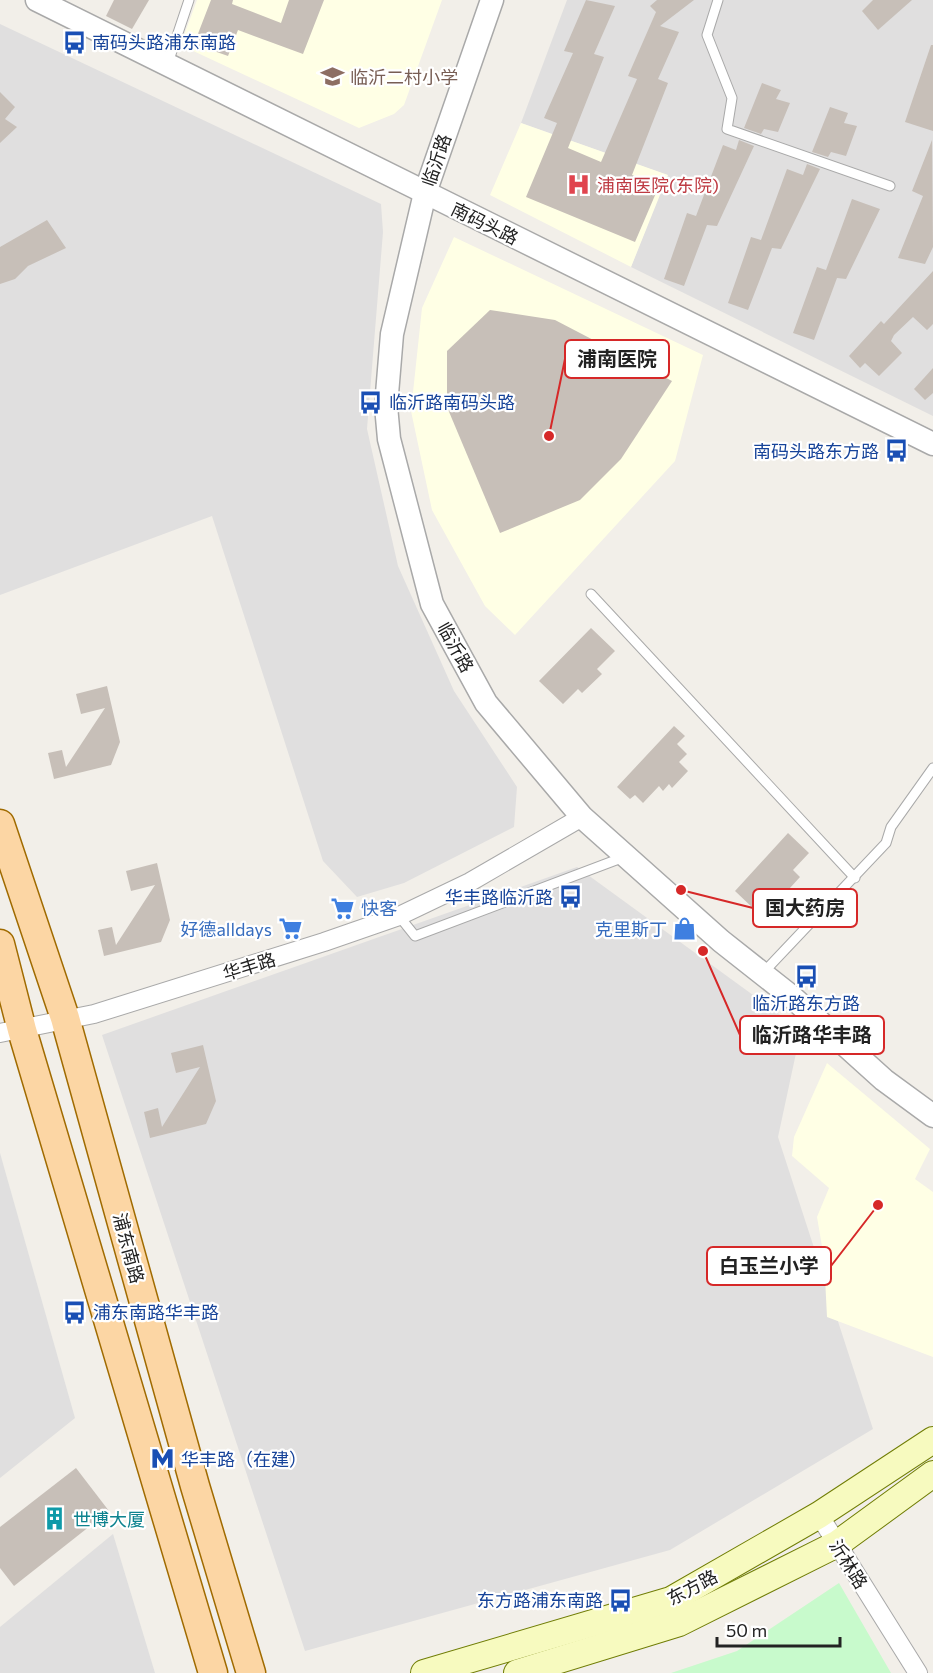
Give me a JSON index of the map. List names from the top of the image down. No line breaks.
{"streets":{"main road":["浦东南路","东方路"],"street":["临沂路","南码头路","华丰路","沂林路"]},"crossings":[["临沂路","南码头路"],["临沂路","华丰路"],["华丰路","浦东南路"],["沂林路","东方路"]],"places":{"bus stop":["南码头路浦东南路","临沂路南码头路","南码头路东方路","华丰路临沂路","临沂路东方路","浦东南路华丰路","东方路浦东南路"],"school or university":["临沂二村小学"],"hospital":["浦南医院(东院)"],"other":["浦南医院","国大药房","临沂路华丰路","白玉兰小学"],"supermarket":["快客","好德alldays"],"shop":["克里斯丁"],"metro station":["华丰路（在建）"],"building":["世博大厦"]},"scale_bar":"50 m"}
